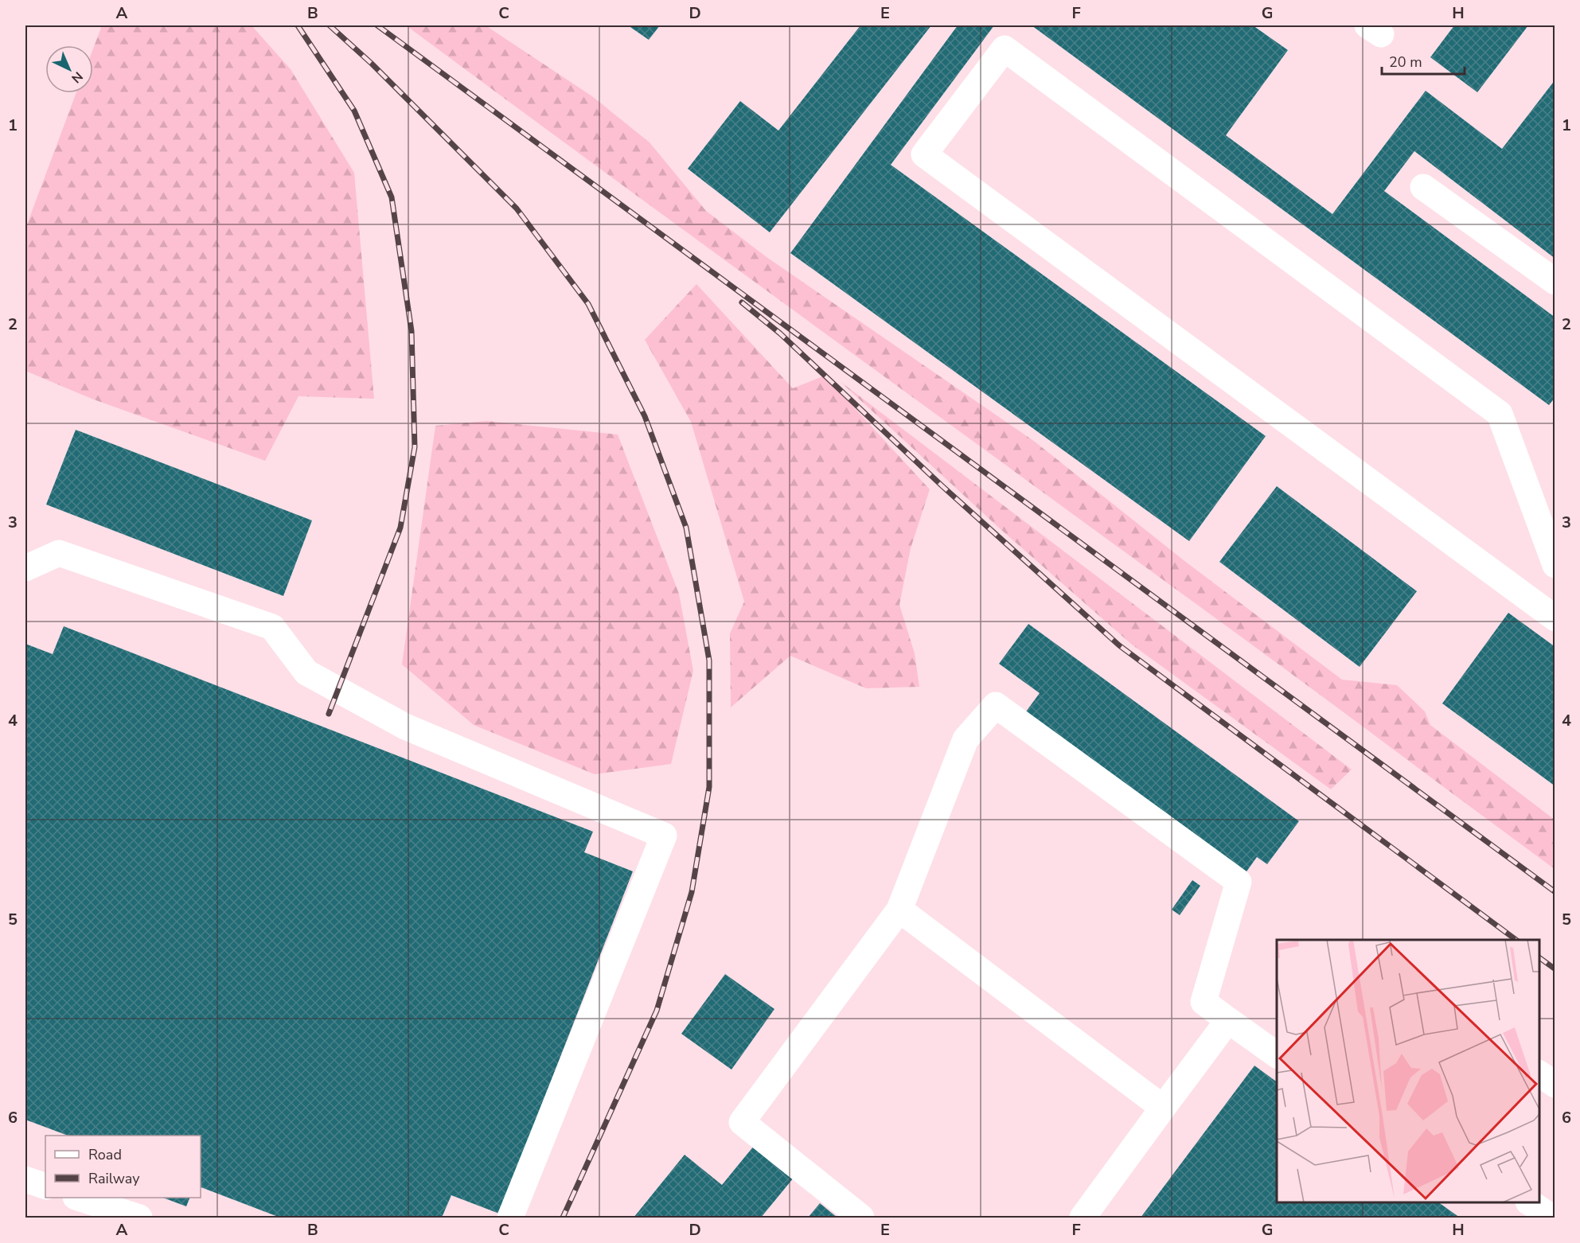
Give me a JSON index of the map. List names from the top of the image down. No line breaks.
{"legend":["Road","Railway"],"scale_bar":"20 m","north":"bottom right","grid":{"columns":["A","B","C","D","E","F","G","H"],"rows":["1","2","3","4","5","6"]}}
